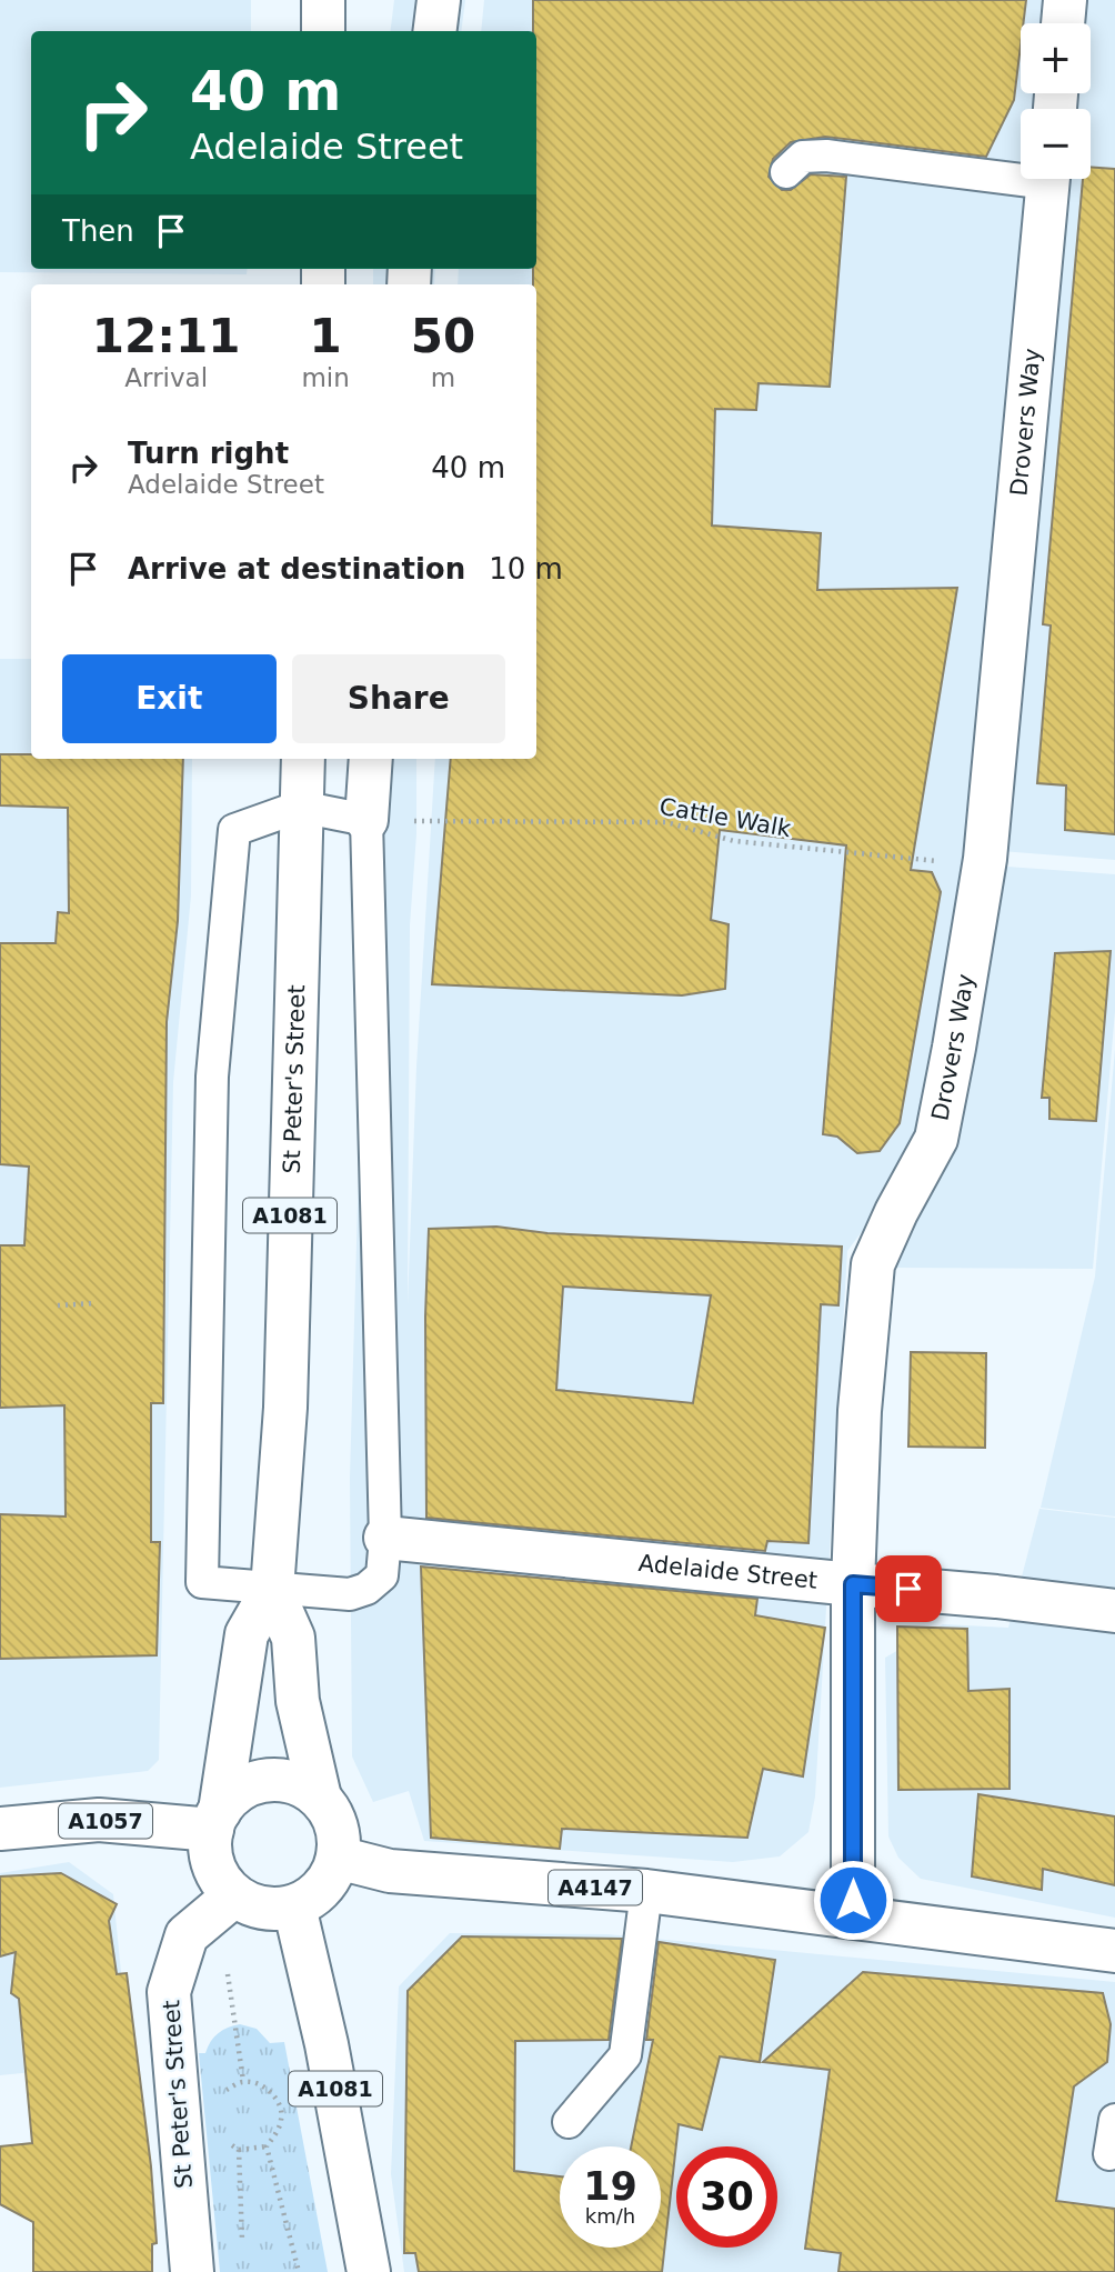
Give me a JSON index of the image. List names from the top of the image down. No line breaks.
{"streets":{"main road":["Drovers Way","St Peter's Street","A1081","Adelaide Street","A1057","A4147"],"path":["Cattle Walk"]},"crossings":[["Drovers Way","Cattle Walk"],["Drovers Way","Adelaide Street"],["Drovers Way","A4147"],["St Peter's Street","A1081"],["St Peter's Street","A1057"],["St Peter's Street","A4147"],["A1081","A1057"],["A1081","A4147"],["A1057","A4147"]],"page":{"map_buttons":["+","−"],"turn":["40 m","Adelaide Street"],"then":"Then","eta":["12:11","Arrival","1","min","50","m"],"list":[{"name":"Turn right","note":"Adelaide Street","value":"40 m"},{"name":"Arrive at destination","value":"10 m"}],"buttons":["Exit","Share"],"speed":"19 km/h","limit":"30"}}
